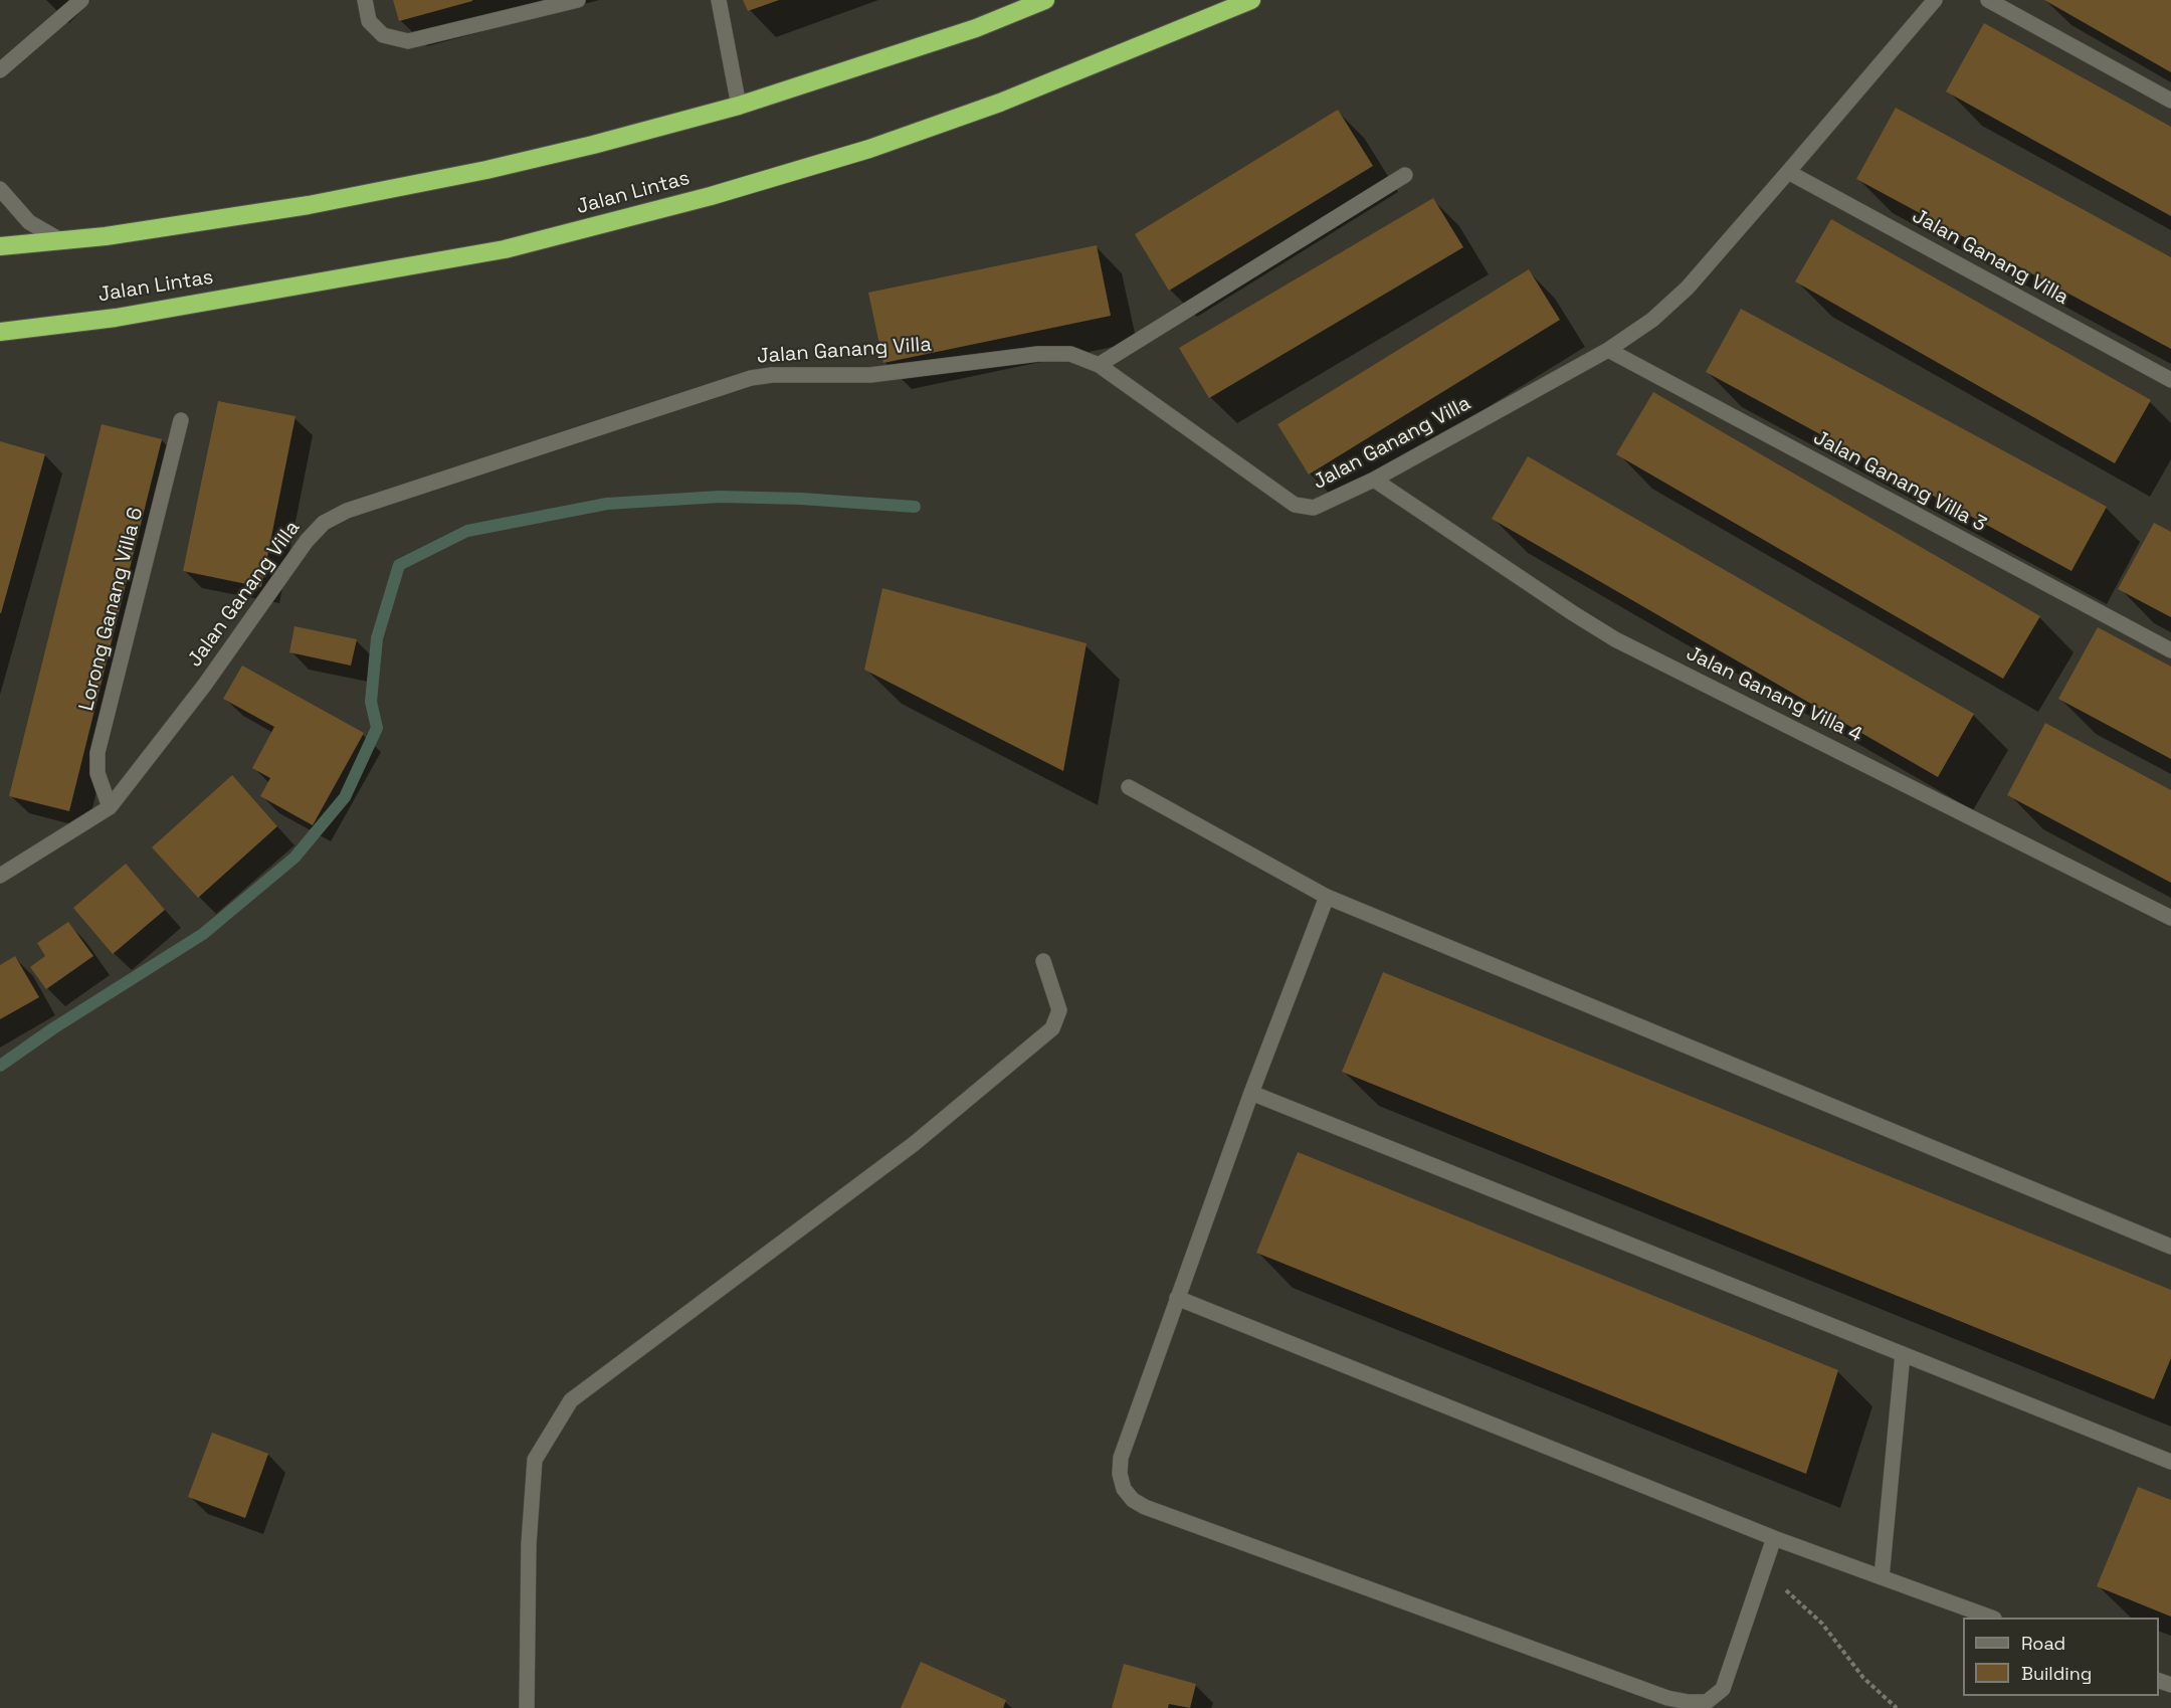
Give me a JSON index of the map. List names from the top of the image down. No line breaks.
{"streets":{"highway":["Jalan Lintas"],"street":["Jalan Ganang Villa","Jalan Ganang Villa 3","Lorong Ganang Villa 6","Jalan Ganang Villa 4"]},"crossings":[["Jalan Ganang Villa","Jalan Ganang Villa 3"],["Jalan Ganang Villa","Lorong Ganang Villa 6"],["Jalan Ganang Villa","Jalan Ganang Villa 4"]],"legend":["Road","Building"]}
